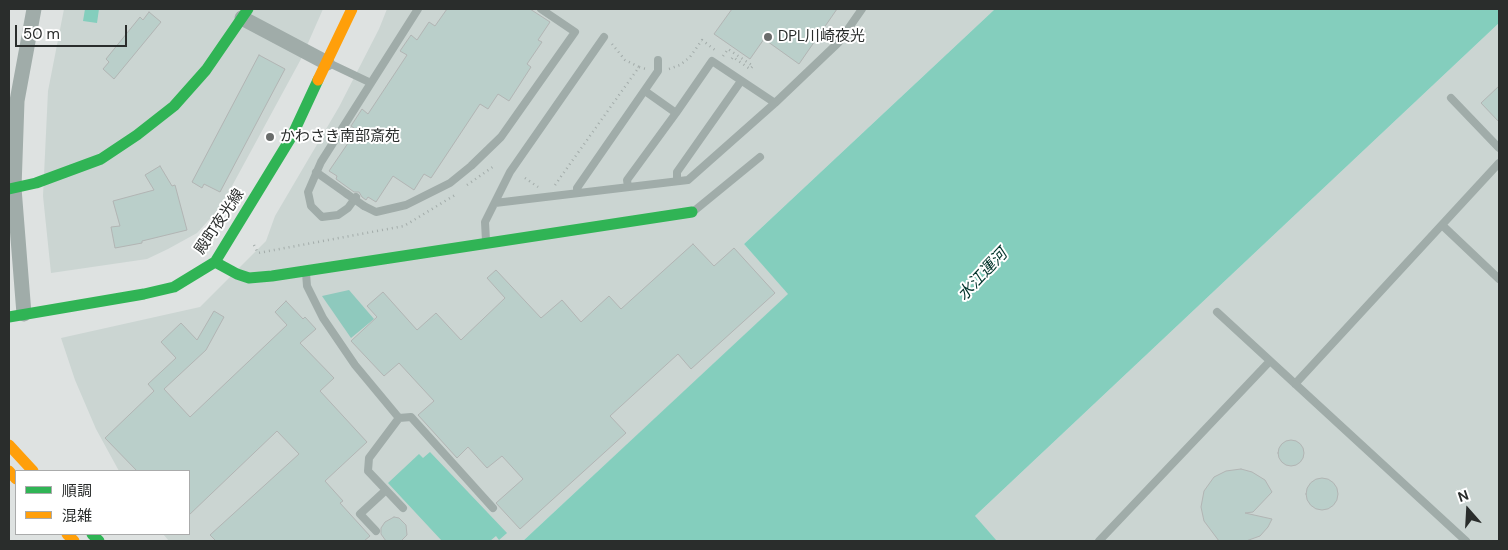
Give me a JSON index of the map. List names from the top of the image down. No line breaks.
{"streets":{"street":["殿町夜光線"]},"water":["水江運河"],"places":["DPL川崎夜光","かわさき南部斎苑"],"legend":["順調","混雑"],"scale_bar":"50 m","north":"top"}
